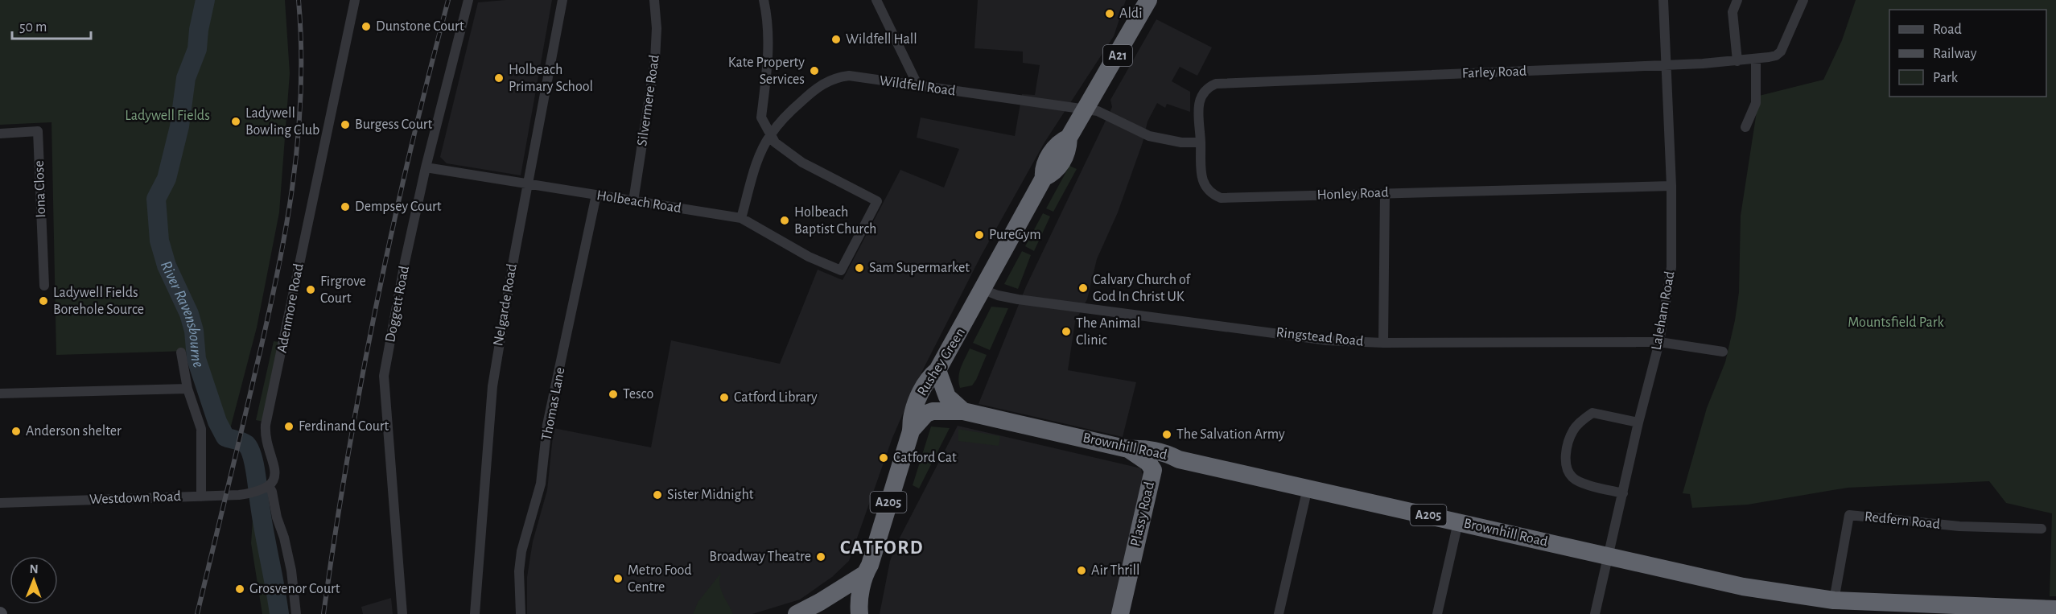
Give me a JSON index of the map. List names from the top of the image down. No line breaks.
{"streets":{"highway":["A21","Rushey Green","Brownhill Road","A205","Plassy Road"],"street":["Farley Road","Wildfell Road","Silvermere Road","Iona Close","Honley Road","Holbeach Road","Doggett Road","Nelgarde Road","Adenmore Road","Laleham Road","Ringstead Road","Thomas Lane","Westdown Road","Redfern Road"]},"crossings":[["Farley Road","Honley Road"],["Farley Road","Laleham Road"],["Wildfell Road","Holbeach Road"],["Wildfell Road","Rushey Green"],["Silvermere Road","Holbeach Road"],["Honley Road","Laleham Road"],["Holbeach Road","Doggett Road"],["Holbeach Road","Nelgarde Road"],["Holbeach Road","Thomas Lane"],["Adenmore Road","Westdown Road"],["Laleham Road","Ringstead Road"],["Laleham Road","Brownhill Road"],["Ringstead Road","Rushey Green"],["Rushey Green","Brownhill Road"],["Brownhill Road","Plassy Road"],["Brownhill Road","Redfern Road"]],"districts":["CATFORD"],"water":["River Ravensbourne"],"parks":["Ladywell Fields","Mountsfield Park"],"places":["Aldi","Dunstone Court","Wildfell Hall","Kate Property Services","Holbeach Primary School","Ladywell Bowling Club","Burgess Court","Dempsey Court","Holbeach Baptist Church","PureGym","Sam Supermarket","Calvary Church of God In Christ UK","Firgrove Court","Ladywell Fields Borehole Source","The Animal Clinic","Tesco","Catford Library","Ferdinand Court","Anderson shelter","The Salvation Army","Catford Cat","Sister Midnight","Broadway Theatre","Air Thrill","Metro Food Centre","Grosvenor Court"],"legend":["Road","Railway","Park"],"scale_bar":"50 m","north":"top"}
